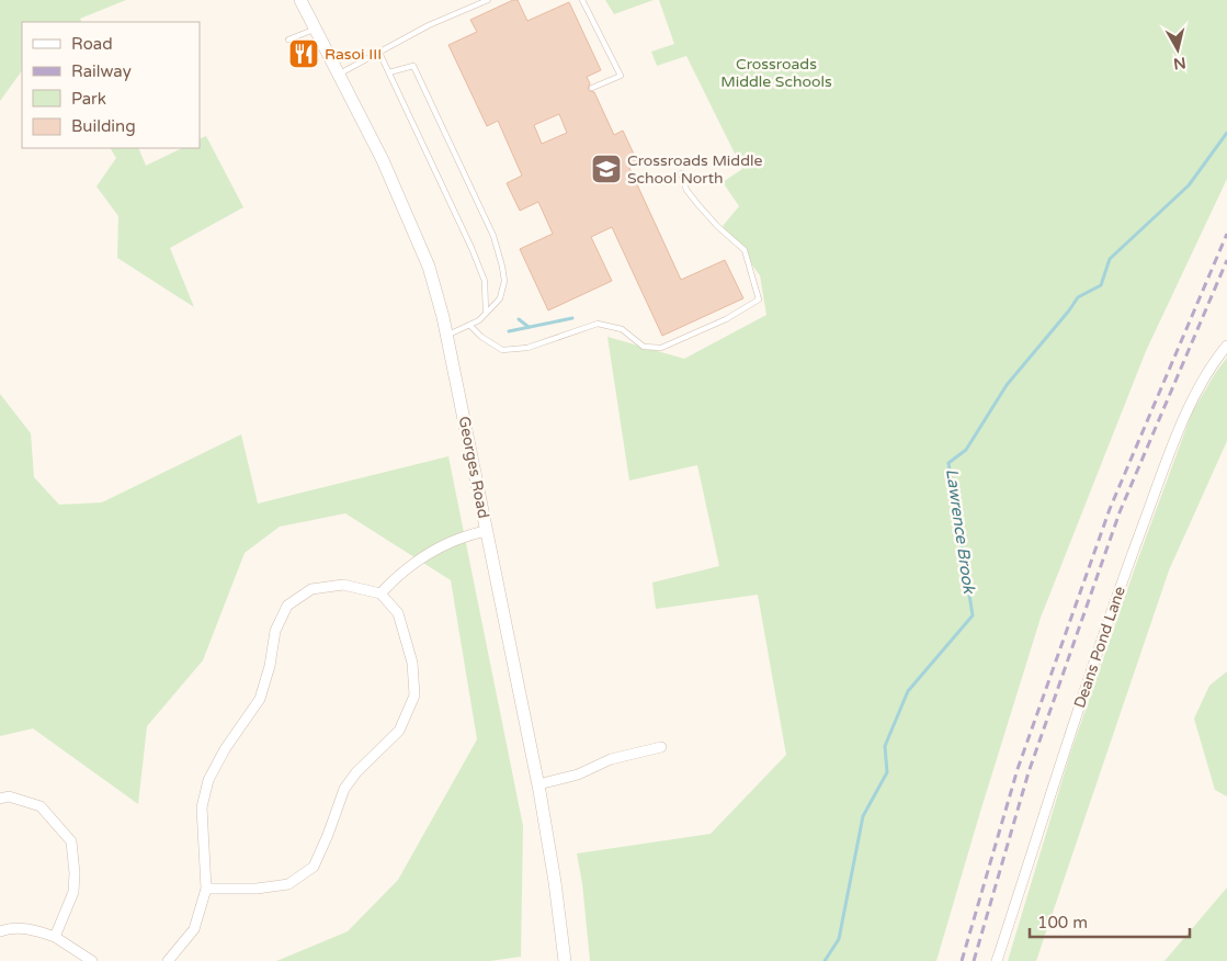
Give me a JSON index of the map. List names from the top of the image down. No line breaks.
{"streets":{"street":["Georges Road","Deans Pond Lane"]},"water":["Lawrence Brook"],"parks":["Crossroads Middle Schools"],"places":{"restaurant":["Rasoi III"],"school or university":["Crossroads Middle School North"]},"legend":["Road","Railway","Park","Building"],"scale_bar":"100 m","north":"bottom"}
